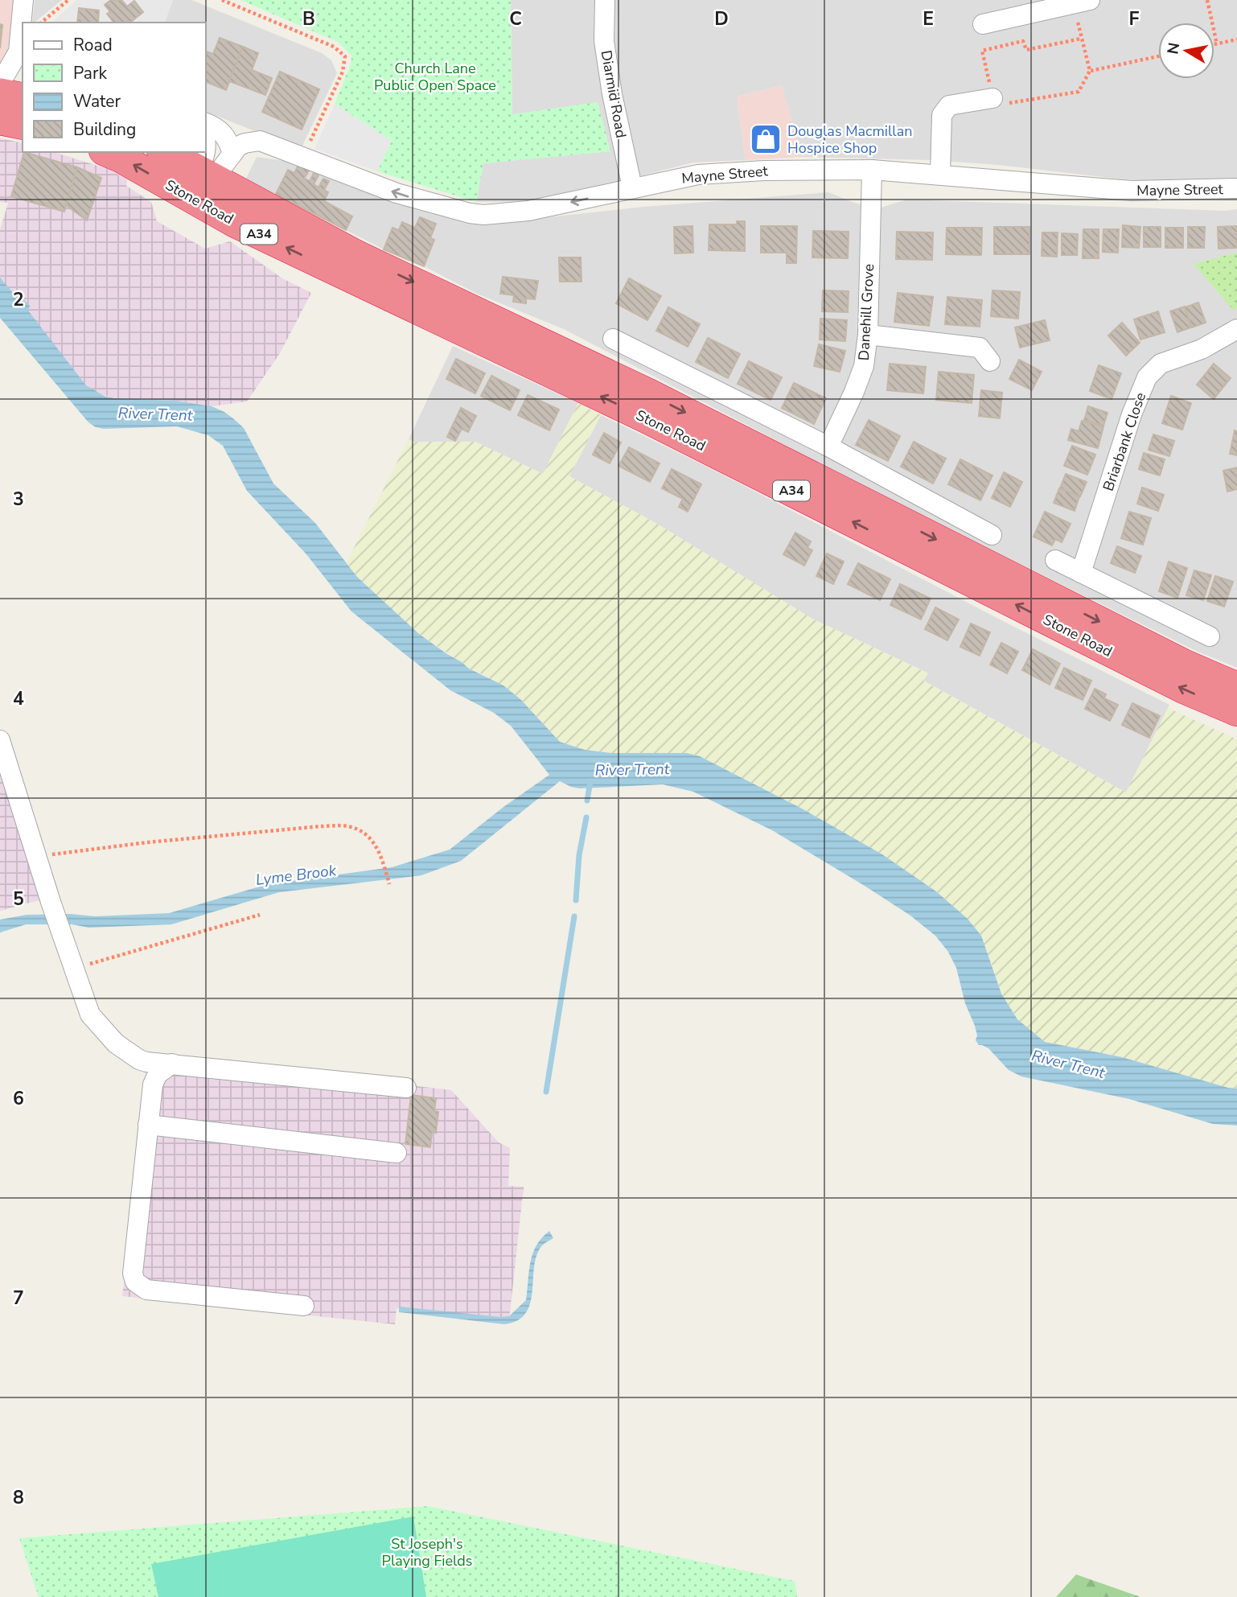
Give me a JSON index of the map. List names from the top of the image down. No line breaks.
{"streets":{"highway":["Stone Road","A34"],"street":["Diarmid Road","Mayne Street","Danehill Grove","Briarbank Close"]},"crossings":[["Diarmid Road","Mayne Street"],["Mayne Street","Stone Road"],["Mayne Street","Danehill Grove"]],"water":["River Trent","Lyme Brook"],"parks":["Church Lane Public Open Space","St Joseph's Playing Fields"],"places":{"shop":["Douglas Macmillan Hospice Shop"]},"legend":["Road","Park","Water","Building"],"north":"left","grid":{"columns":["B","C","D","E","F"],"rows":["2","3","4","5","6","7","8"]}}
